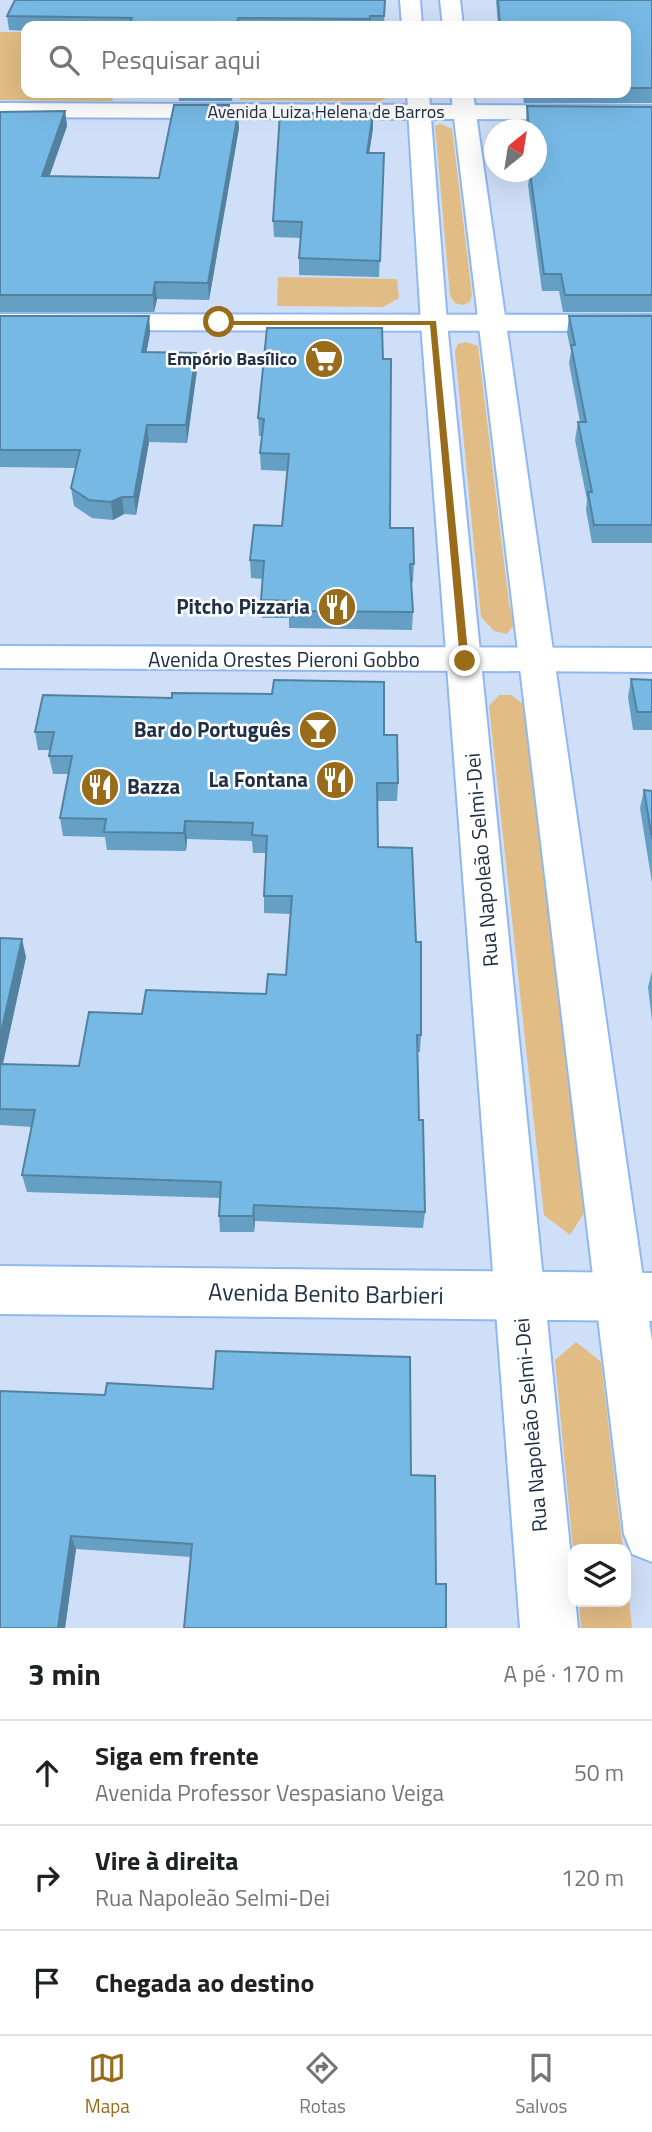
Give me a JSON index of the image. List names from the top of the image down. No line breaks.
{"streets":{"main road":["Avenida Luiza Helena de Barros","Avenida Orestes Pieroni Gobbo","Rua Napoleão Selmi-Dei","Avenida Benito Barbieri"]},"crossings":[["Avenida Luiza Helena de Barros","Rua Napoleão Selmi-Dei"],["Avenida Orestes Pieroni Gobbo","Rua Napoleão Selmi-Dei"],["Rua Napoleão Selmi-Dei","Avenida Benito Barbieri"]],"places":{"supermarket":["Empório Basílico"],"restaurant":["Pitcho Pizzaria","La Fontana","Bazza"],"bar":["Bar do Português"]},"north":"top right","page":{"search":"Pesquisar aqui","heading":["3 min","A pé · 170 m"],"list":[["Siga em frente","Avenida Professor Vespasiano Veiga","50 m"],["Vire à direita","Rua Napoleão Selmi-Dei","120 m"],"Chegada ao destino"],"nav":["Mapa","Rotas","Salvos"]}}
